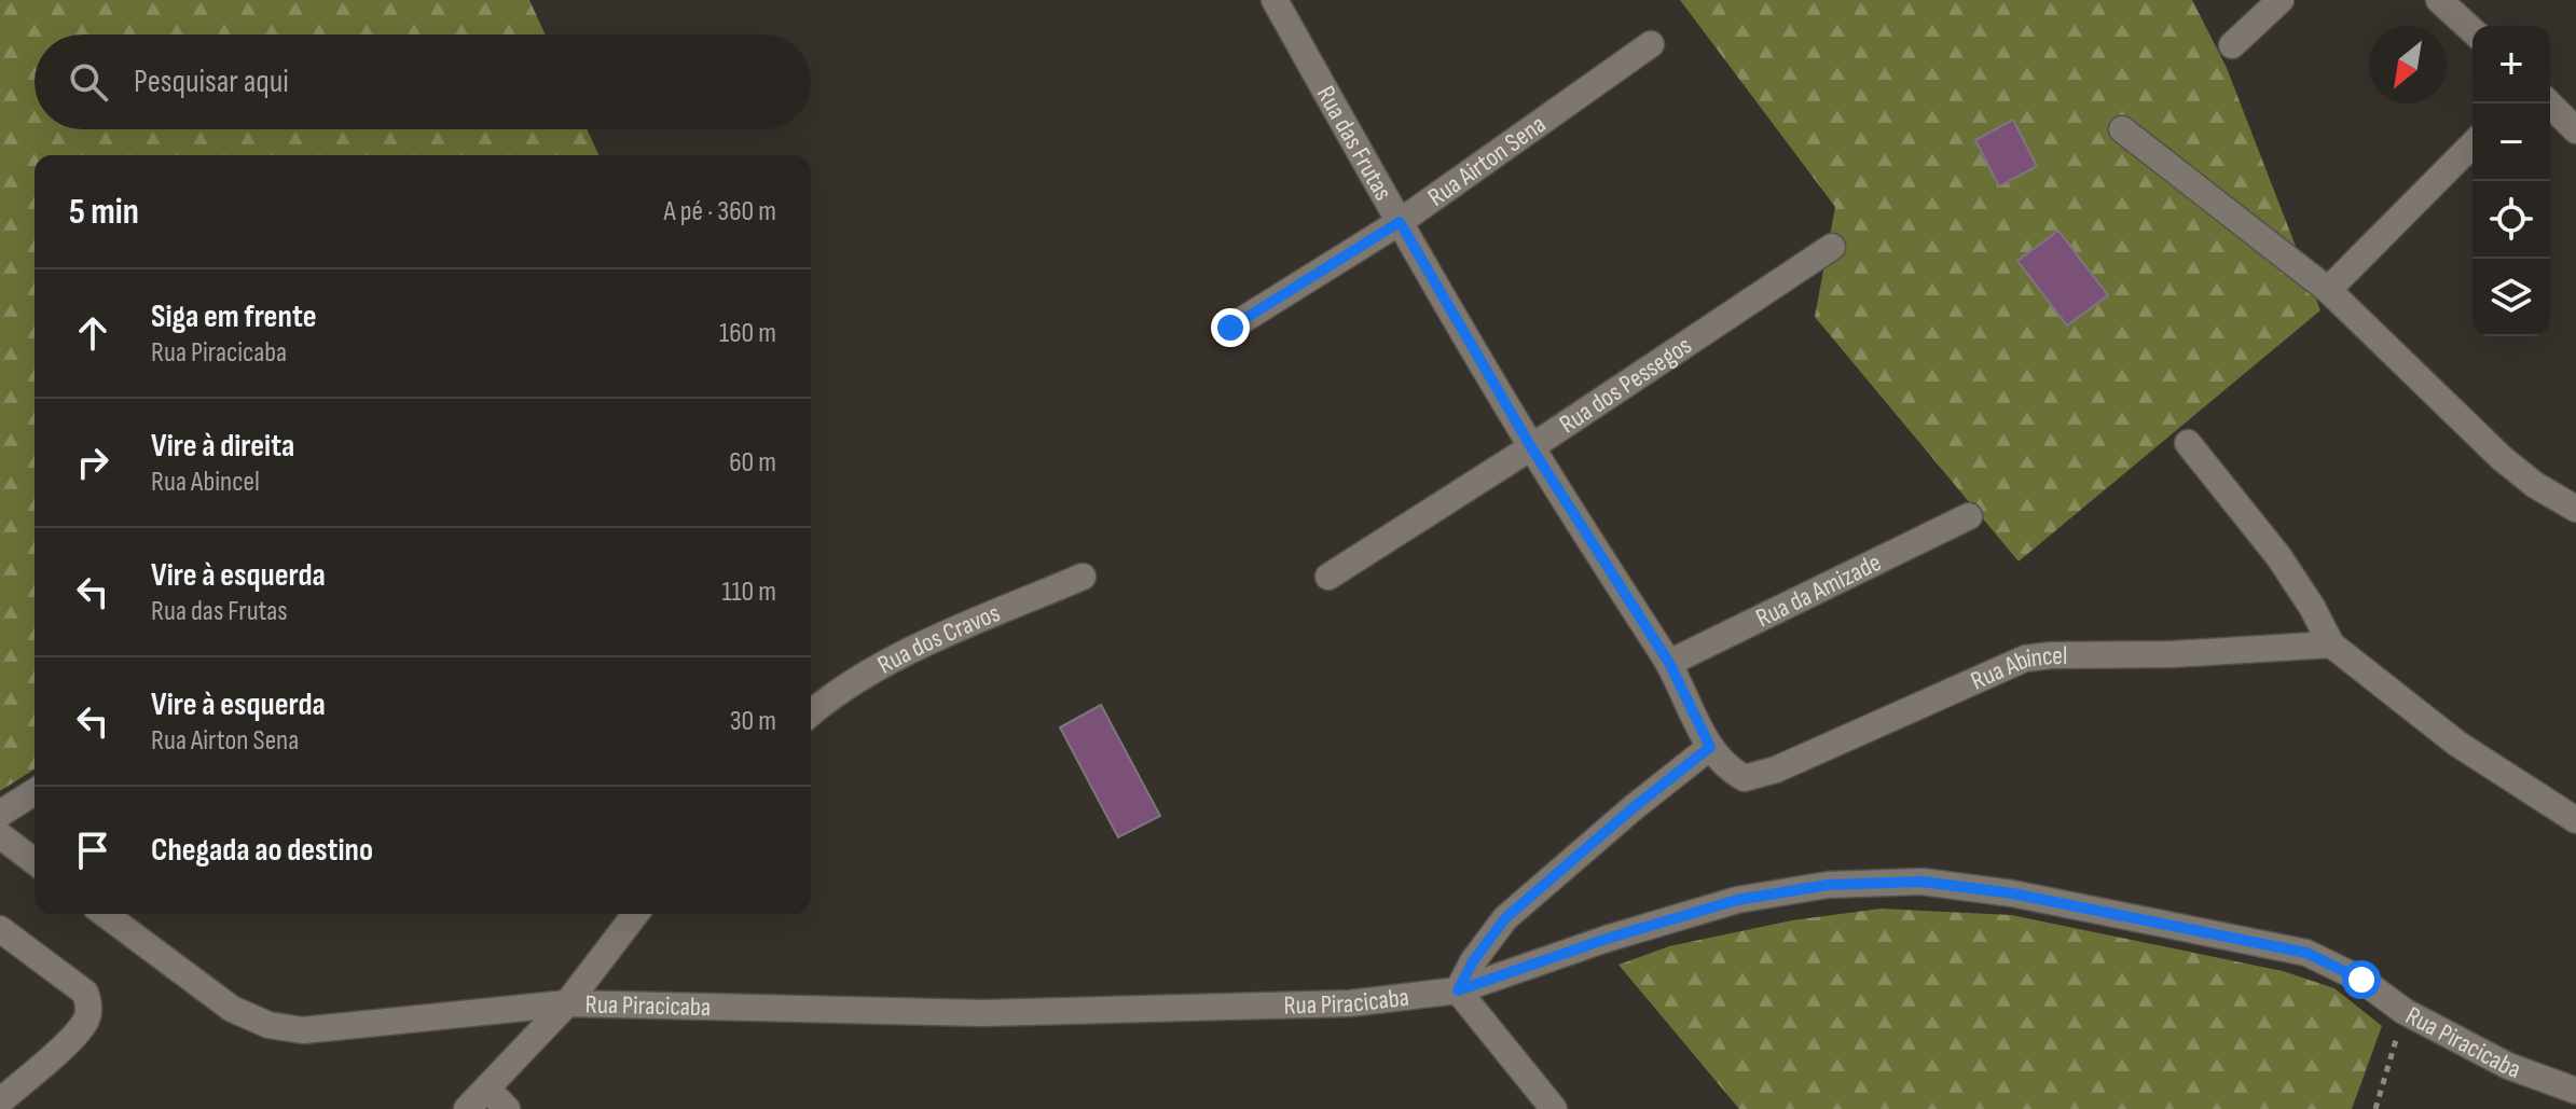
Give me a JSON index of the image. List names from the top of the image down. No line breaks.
{"streets":{"street":["Rua das Frutas","Rua Airton Sena","Rua dos Pessegos","Rua da Amizade","Rua dos Cravos","Rua Abincel","Rua Piracicaba"]},"crossings":[["Rua das Frutas","Rua Airton Sena"],["Rua das Frutas","Rua dos Pessegos"],["Rua das Frutas","Rua da Amizade"],["Rua das Frutas","Rua Abincel"]],"north":"bottom left","page":{"map_buttons":["+","−"],"search":"Pesquisar aqui","heading":["5 min","A pé · 360 m"],"list":[["Siga em frente","Rua Piracicaba","160 m"],["Vire à direita","Rua Abincel","60 m"],["Vire à esquerda","Rua das Frutas","110 m"],["Vire à esquerda","Rua Airton Sena","30 m"],"Chegada ao destino"]}}
